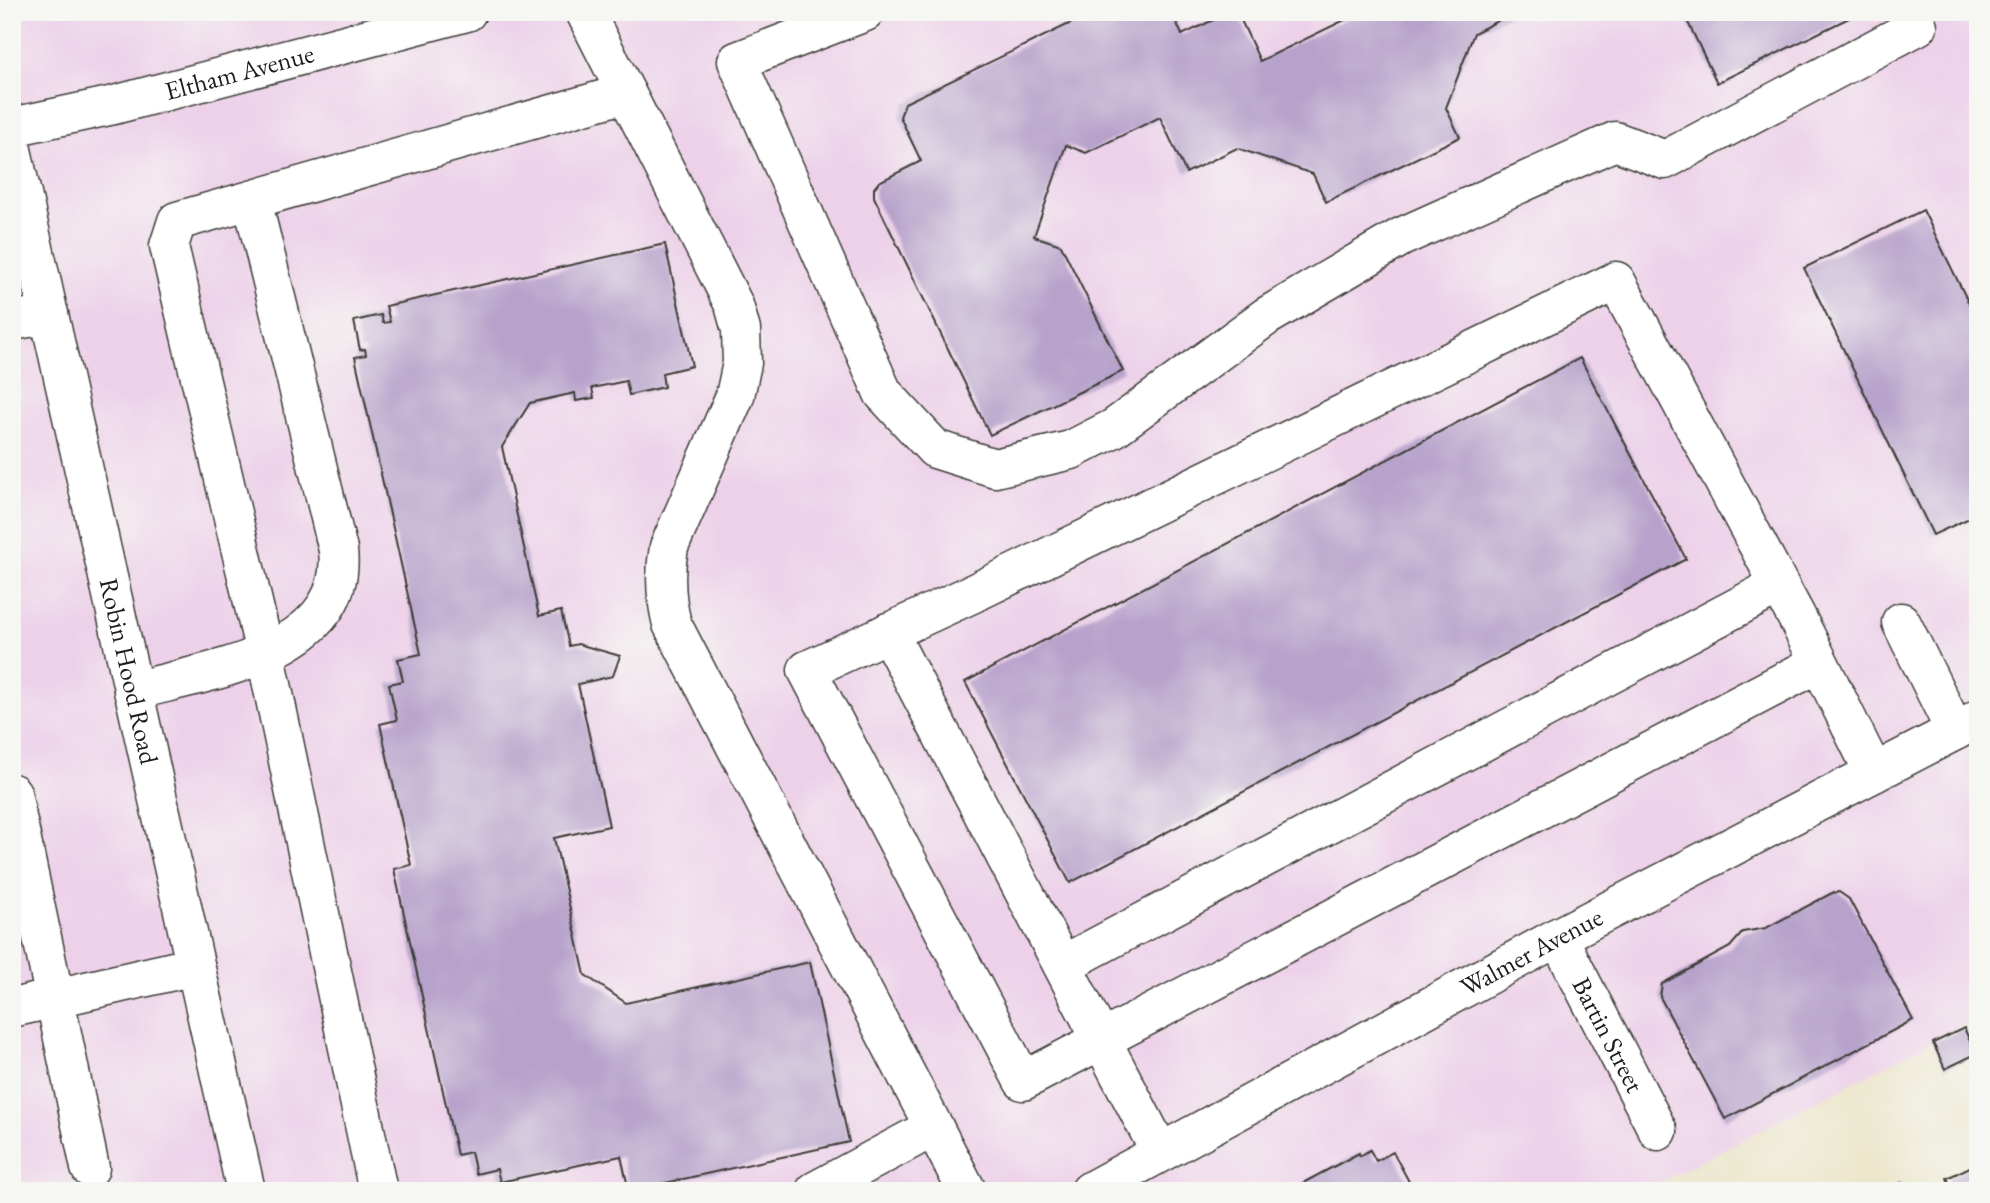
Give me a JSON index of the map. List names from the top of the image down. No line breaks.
{"streets":{"street":["Eltham Avenue","Robin Hood Road","Walmer Avenue","Bartin Street"]},"crossings":[["Walmer Avenue","Bartin Street"]]}
